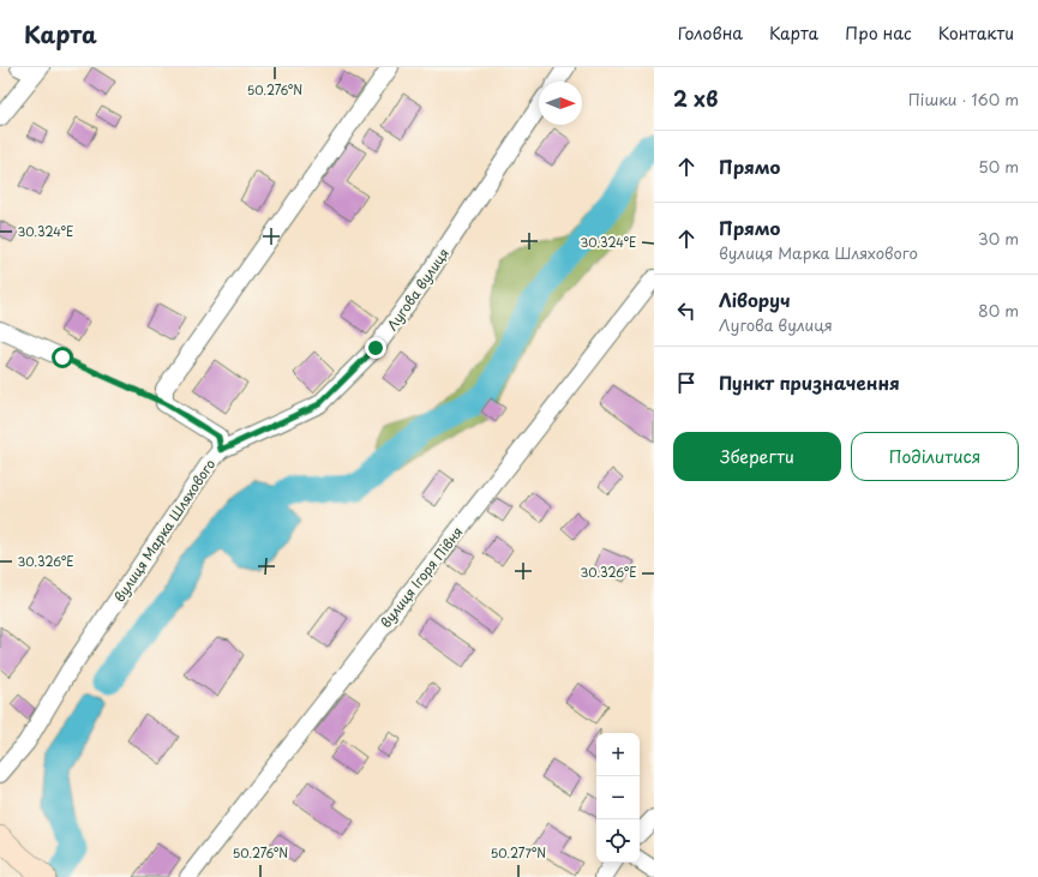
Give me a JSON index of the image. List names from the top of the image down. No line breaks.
{"streets":{"street":["Лугова вулиця","вулиця Марка Шляхового","вулиця Ігоря Півня"]},"crossings":[["Лугова вулиця","вулиця Марка Шляхового"]],"north":"right","page":{"header":"Карта","nav":["Головна","Карта","Про нас","Контакти"],"heading":["2 хв","Пішки · 160 m"],"list":[["Прямо","50 m"],["Прямо","вулиця Марка Шляхового","30 m"],["Ліворуч","Лугова вулиця","80 m"],"Пункт призначення"],"buttons":["Зберегти","Поділитися"],"map_buttons":["+","−"]},"coordinates":["50.276°N","30.324°E","30.326°E","50.277°N"]}
